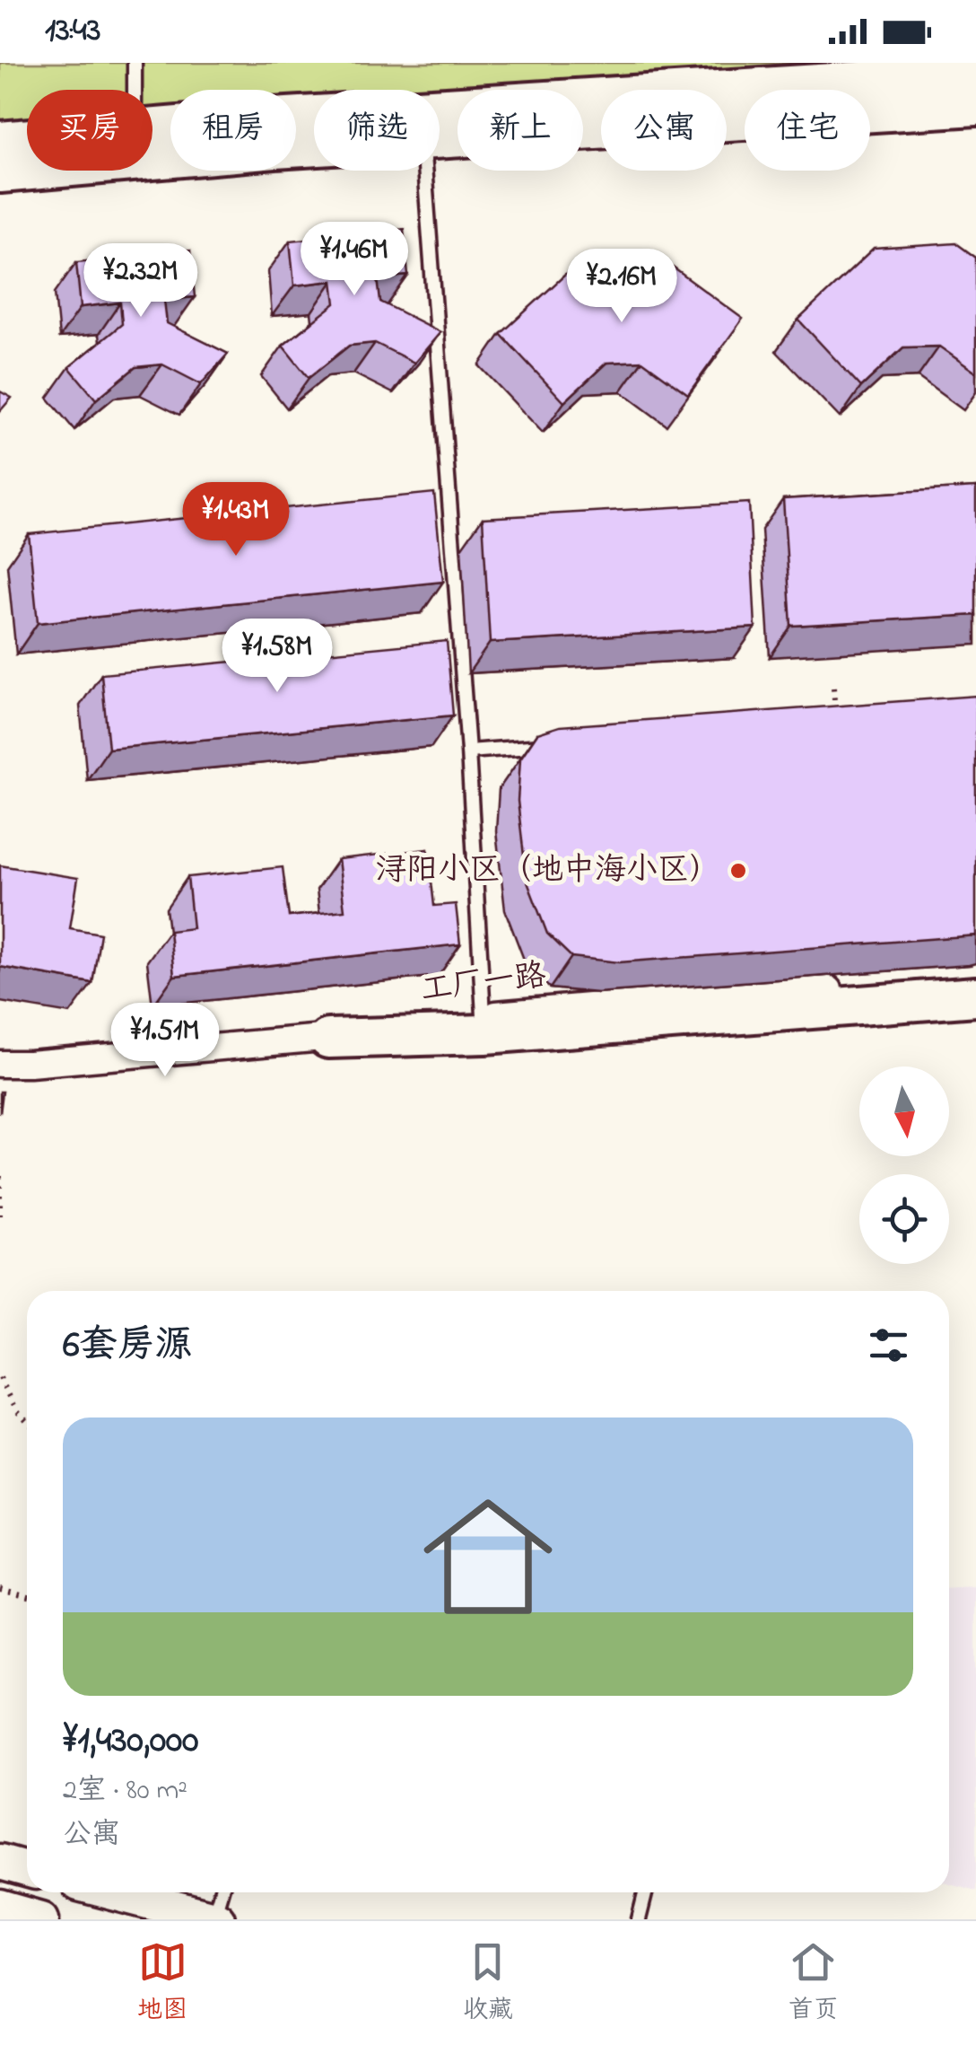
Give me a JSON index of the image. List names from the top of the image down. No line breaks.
{"streets":{"street":["工厂一路"]},"places":["浔阳小区（地中海小区）"],"north":"bottom","page":{"status":"13:43","chip":["买房","租房","筛选","新上","公寓","住宅"],"price":["¥1.46M","¥2.32M","¥2.16M","¥1.43M","¥1.58M","¥1.51M"],"heading":"6套房源","list":[{"name":"¥1,430,000","note":"2室 · 80 m² · 公寓"}],"tabs":["地图","收藏","首页"]}}
